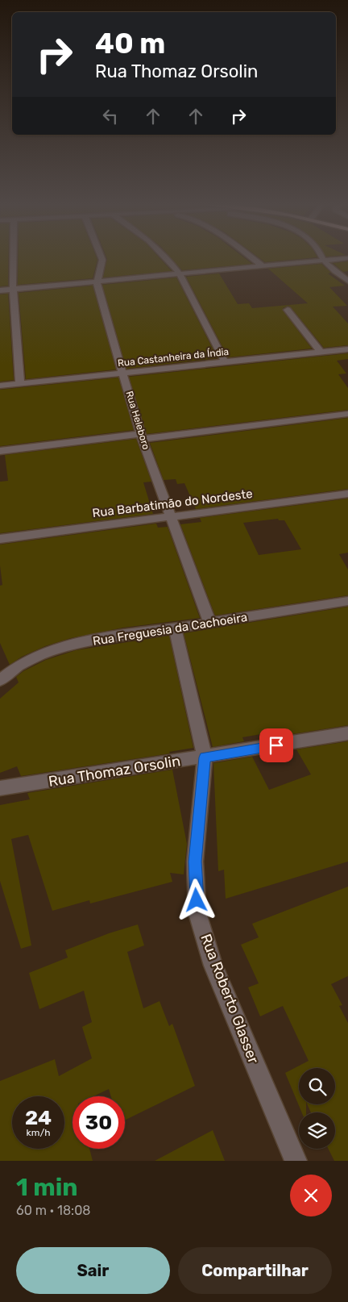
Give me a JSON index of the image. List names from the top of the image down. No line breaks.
{"streets":{"street":["Rua Castanheira da Índia","Rua Heleboro","Rua Barbatimão do Nordeste","Rua Freguesia da Cachoeira","Rua Thomaz Orsolin","Rua Roberto Glasser"]},"crossings":[["Rua Castanheira da Índia","Rua Heleboro"],["Rua Heleboro","Rua Barbatimão do Nordeste"],["Rua Heleboro","Rua Freguesia da Cachoeira"],["Rua Freguesia da Cachoeira","Rua Roberto Glasser"],["Rua Thomaz Orsolin","Rua Roberto Glasser"]],"page":{"turn":["40 m","Rua Thomaz Orsolin"],"speed":"24 km/h","limit":"30","heading":["1 min","60 m · 18:08"],"buttons":["Sair","Compartilhar"]}}
